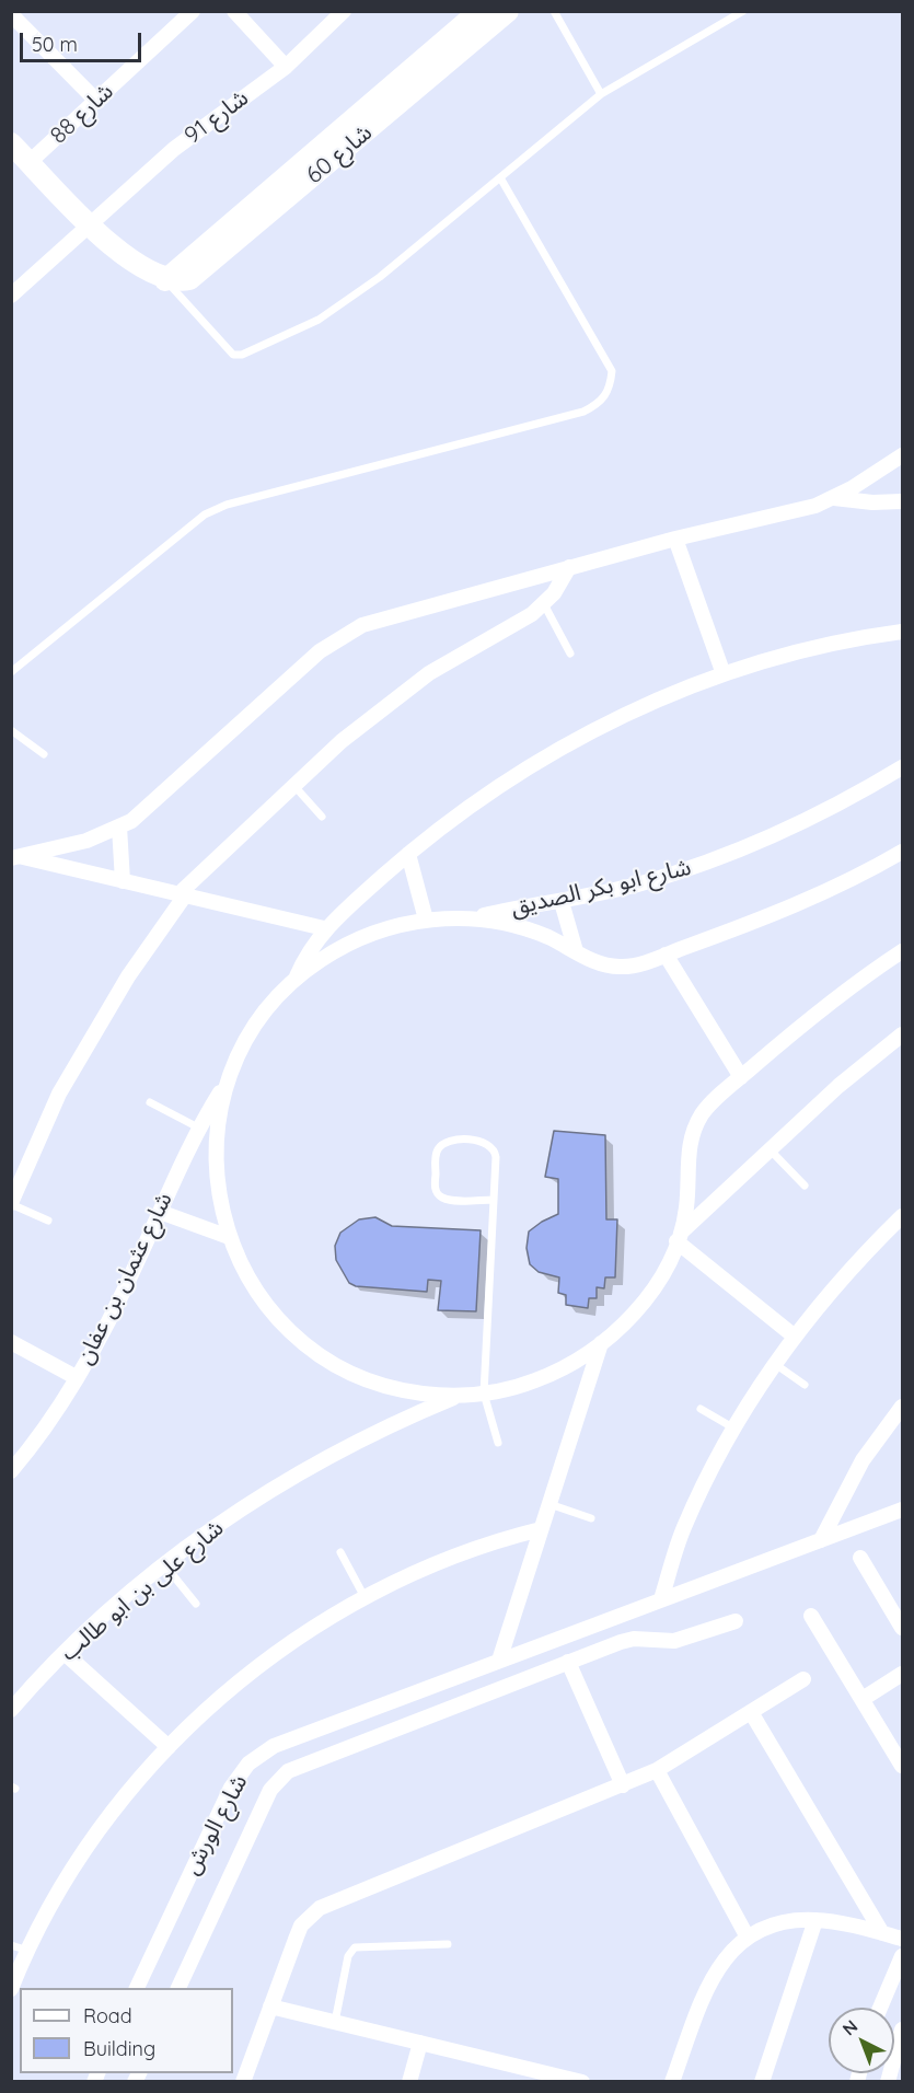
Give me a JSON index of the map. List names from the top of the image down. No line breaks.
{"streets":{"street":["شارع 88","شارع 91","شارع 60","شارع ابو بكر الصديق","شارع عثمان بن عفان","شارع على بن ابو طالب","شارع الورش"]},"legend":["Road","Building"],"scale_bar":"50 m","north":"top left"}
